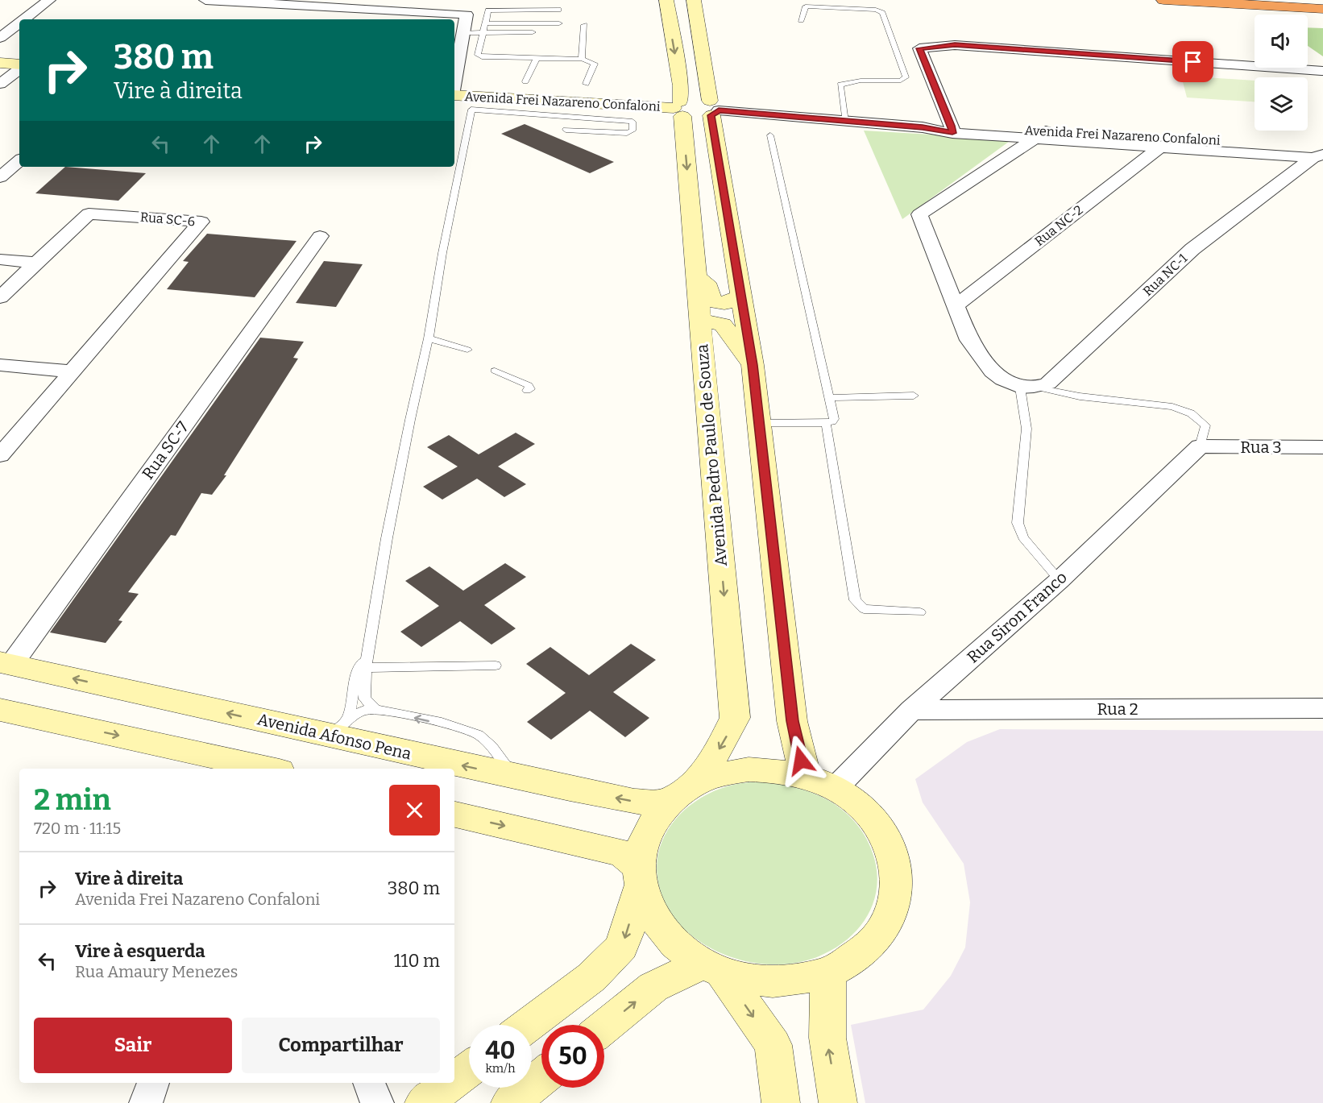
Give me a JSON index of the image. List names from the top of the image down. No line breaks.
{"streets":{"main road":["Avenida Frei Nazareno Confaloni","Avenida Pedro Paulo de Souza","Avenida Afonso Pena"],"street":["Rua SC-6","Rua NC-2","Rua NC-1","Rua 3","Rua SC-7","Rua Siron Franco","Rua 2"]},"crossings":[["Avenida Frei Nazareno Confaloni","Rua NC-2"],["Avenida Frei Nazareno Confaloni","Rua NC-1"],["Avenida Frei Nazareno Confaloni","Avenida Pedro Paulo de Souza"],["Rua 3","Rua Siron Franco"],["Rua SC-7","Avenida Afonso Pena"],["Avenida Pedro Paulo de Souza","Avenida Afonso Pena"],["Rua Siron Franco","Rua 2"]],"page":{"turn":["380 m","Vire à direita"],"heading":["2 min","720 m · 11:15"],"list":[{"name":"Vire à direita","note":"Avenida Frei Nazareno Confaloni","value":"380 m"},{"name":"Vire à esquerda","note":"Rua Amaury Menezes","value":"110 m"}],"buttons":["Sair","Compartilhar"],"speed":"40 km/h","limit":"50"}}
